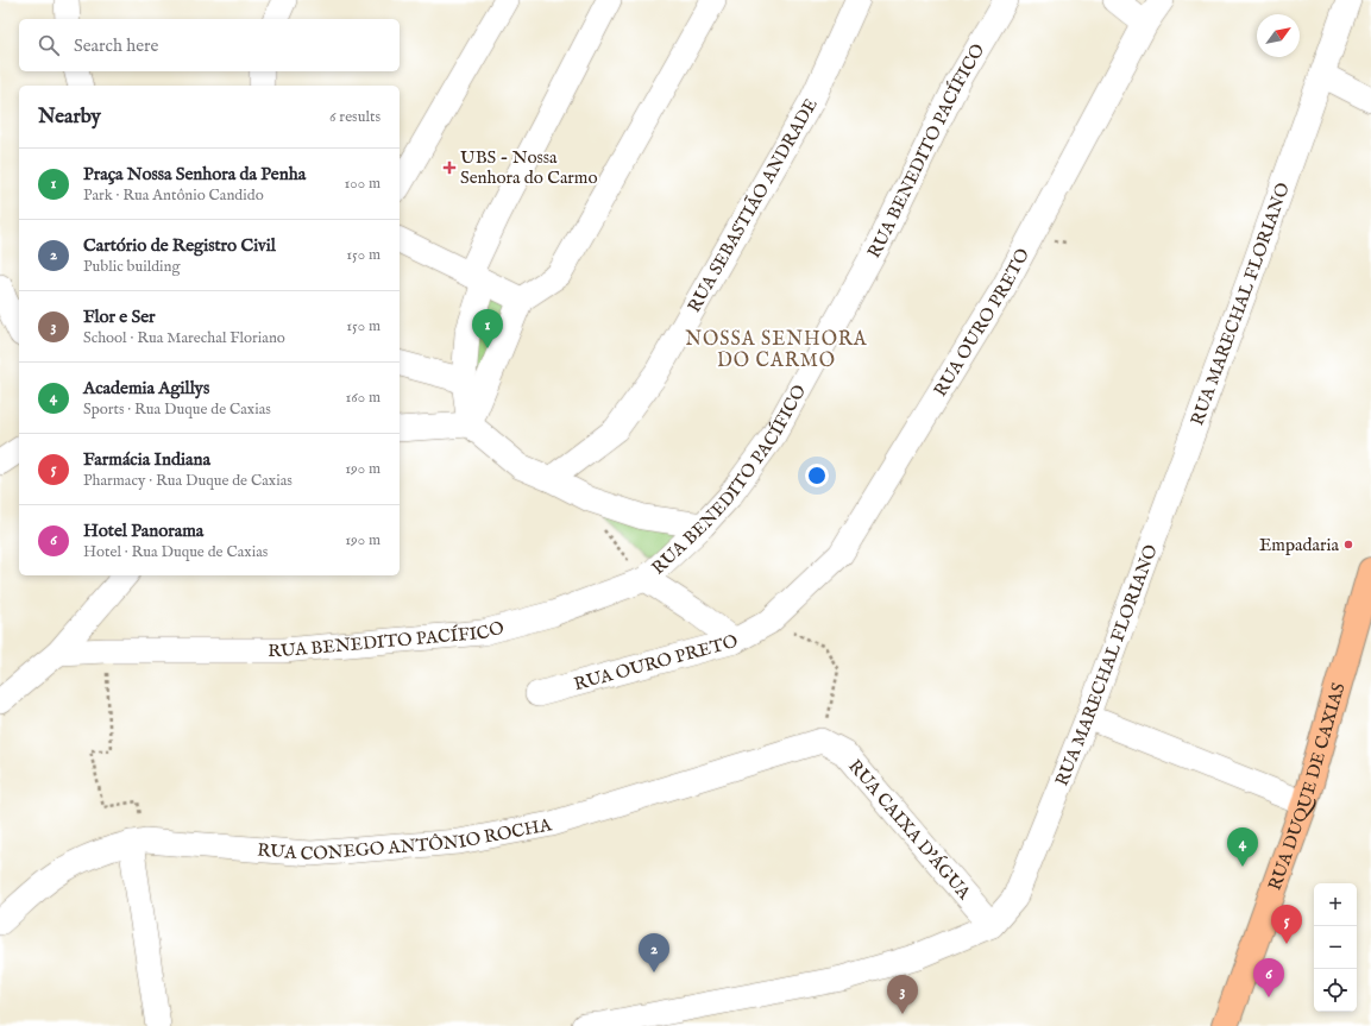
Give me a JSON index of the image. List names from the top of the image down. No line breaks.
{"streets":{"main road":["RUA DUQUE DE CAXIAS"],"street":["RUA BENEDITO PACÍFICO","RUA SEBASTIÃO ANDRADE","RUA MARECHAL FLORIANO","RUA OURO PRETO","RUA CAIXA D'ÁGUA","RUA CONEGO ANTÔNIO ROCHA"]},"crossings":[["RUA MARECHAL FLORIANO","RUA CAIXA D'ÁGUA"],["RUA CAIXA D'ÁGUA","RUA CONEGO ANTÔNIO ROCHA"]],"districts":["NOSSA SENHORA DO CARMO"],"places":{"health":["UBS - Nossa Senhora do Carmo"],"other":["Empadaria"]},"north":"top right","page":{"search":"Search here","heading":["Nearby","6 results"],"list":[{"mark":"1","name":"Praça Nossa Senhora da Penha","note":"Park · Rua Antônio Candido","value":"100 m"},{"mark":"2","name":"Cartório de Registro Civil","note":"Public building","value":"150 m"},{"mark":"3","name":"Flor e Ser","note":"School · Rua Marechal Floriano","value":"150 m"},{"mark":"4","name":"Academia Agillys","note":"Sports · Rua Duque de Caxias","value":"160 m"},{"mark":"5","name":"Farmácia Indiana","note":"Pharmacy · Rua Duque de Caxias","value":"190 m"},{"mark":"6","name":"Hotel Panorama","note":"Hotel · Rua Duque de Caxias","value":"190 m"}],"pins":["1","4","5","2","6","3"],"map_buttons":["+","−"]}}
